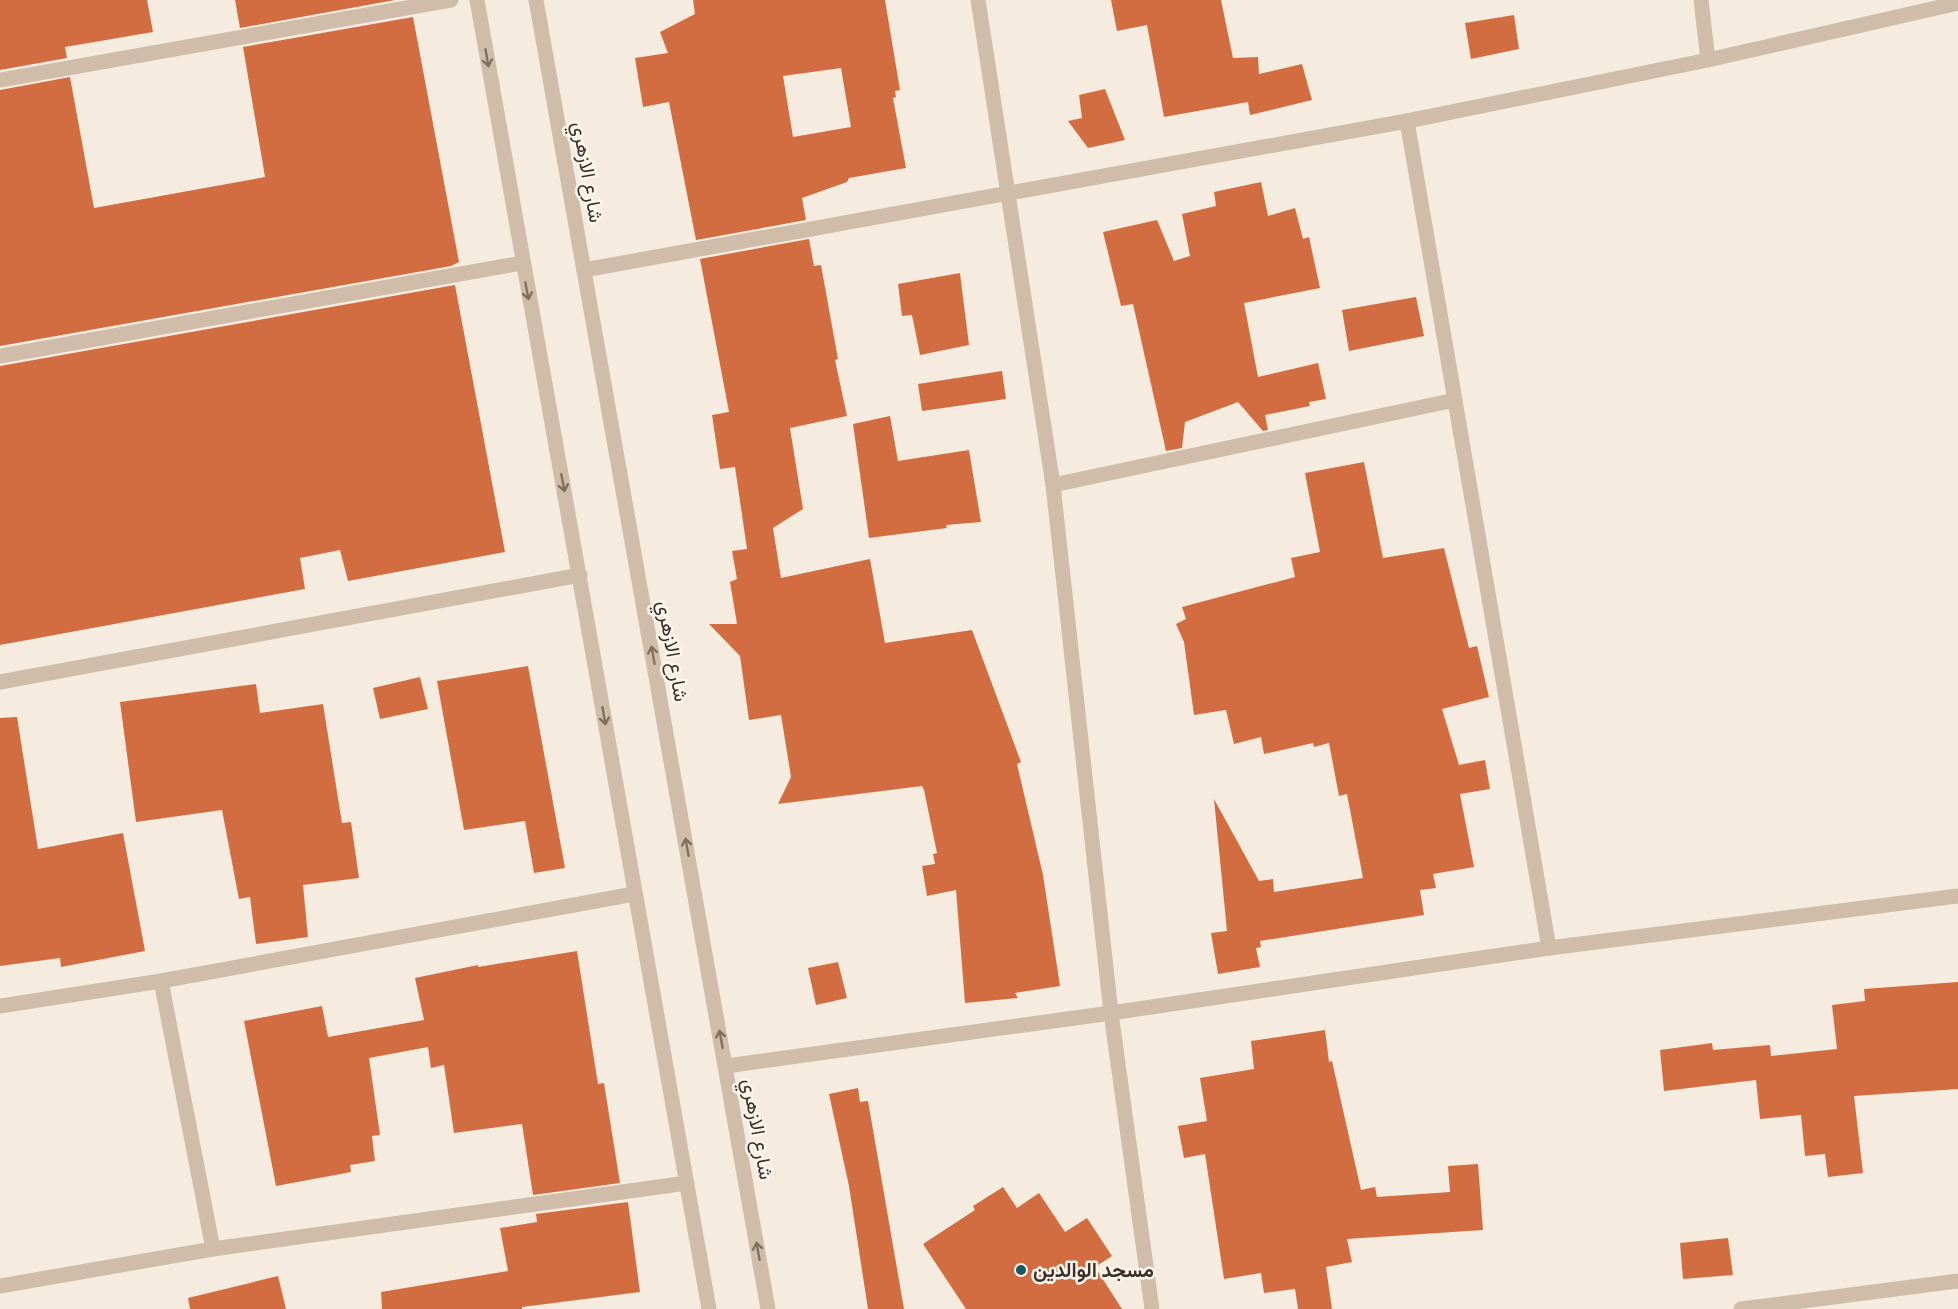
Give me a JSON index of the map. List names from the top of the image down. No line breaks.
{"streets":{"street":["شارع الازهري"]},"places":["مسجد الوالدين"]}
